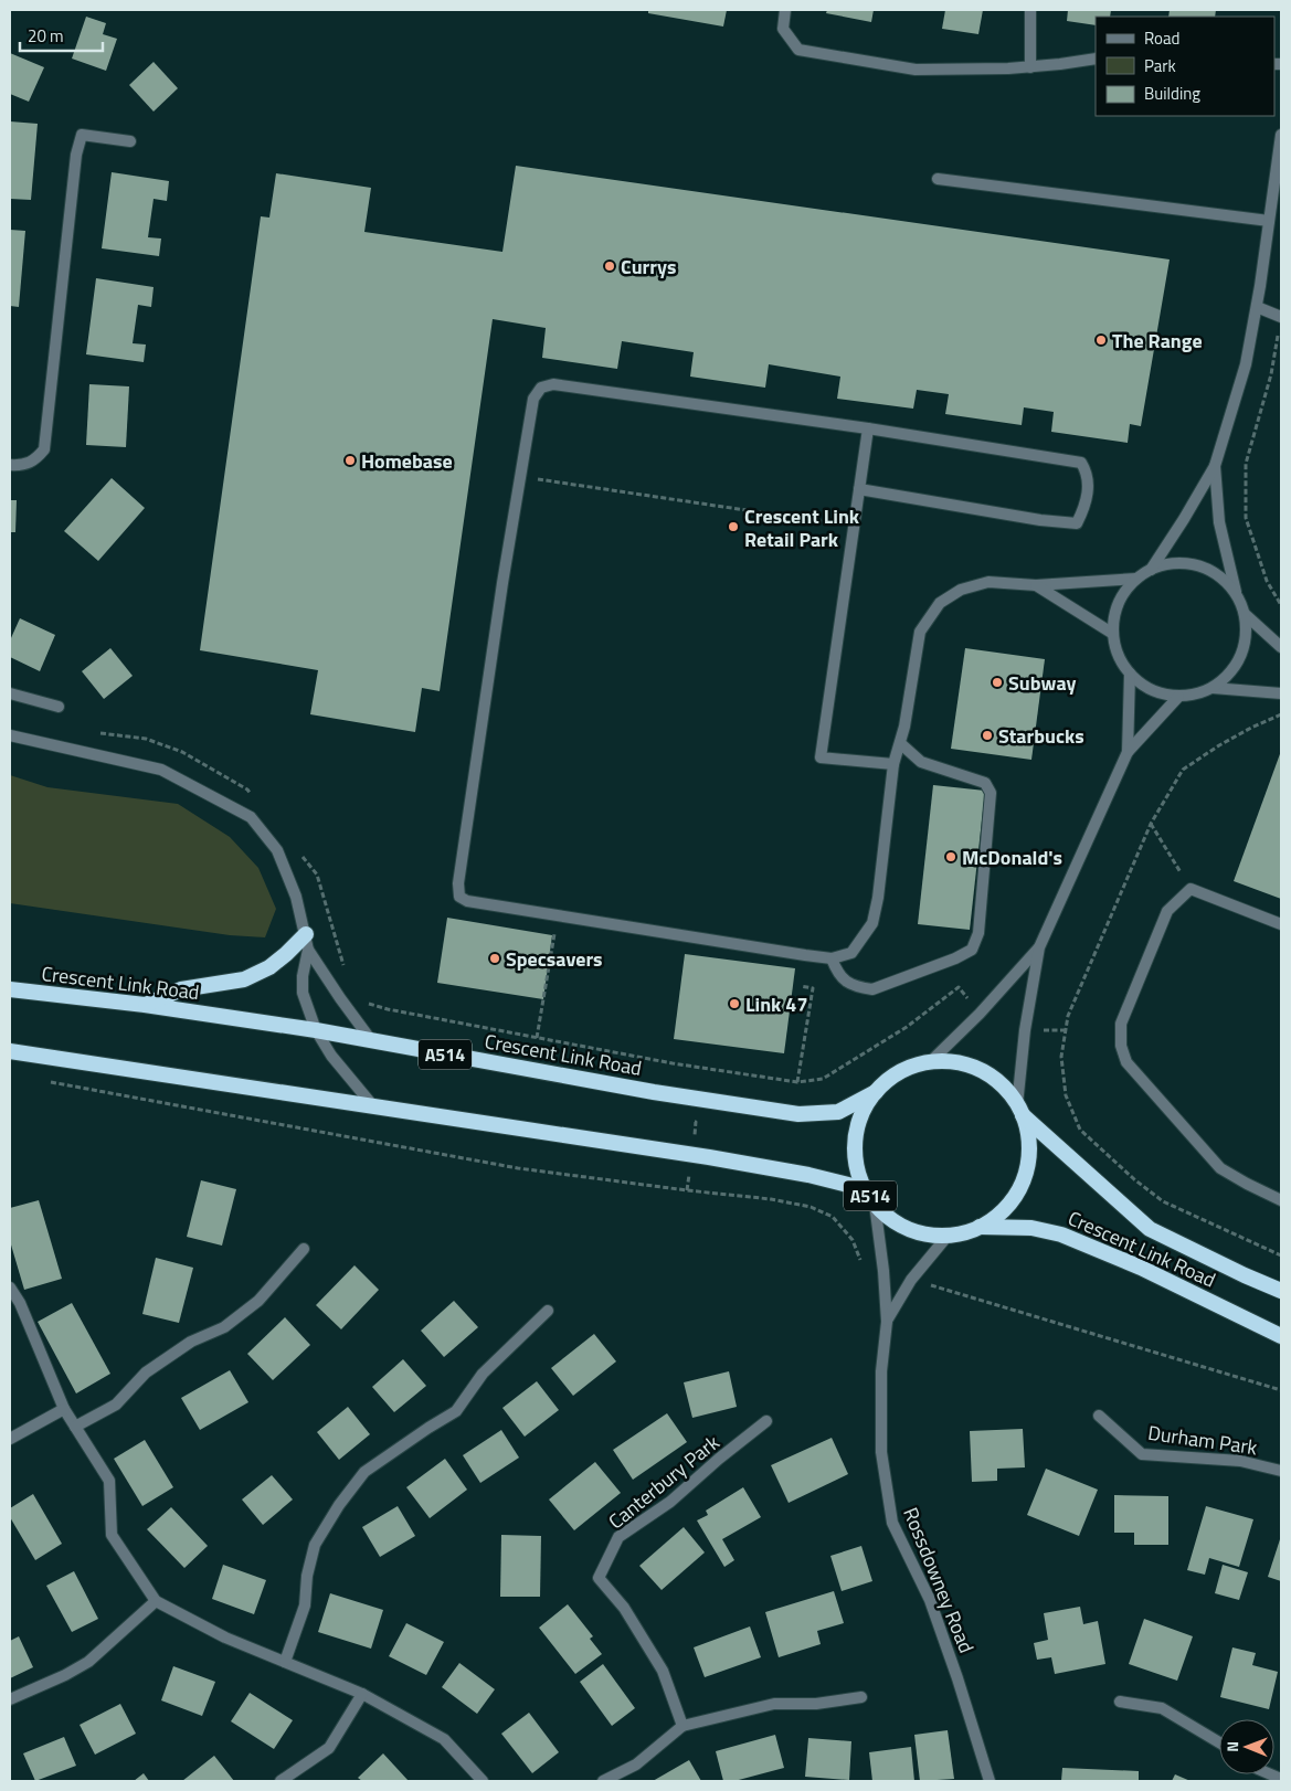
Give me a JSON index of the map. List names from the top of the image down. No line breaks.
{"streets":{"highway":["Crescent Link Road","A514"],"street":["Durham Park","Canterbury Park","Rossdowney Road"]},"crossings":[["Crescent Link Road","A514"],["Crescent Link Road","Rossdowney Road"],["A514","Rossdowney Road"]],"places":["Currys","The Range","Homebase","Crescent Link Retail Park","Subway","Starbucks","McDonald's","Specsavers","Link 47"],"legend":["Road","Park","Building"],"scale_bar":"20 m","north":"left"}
